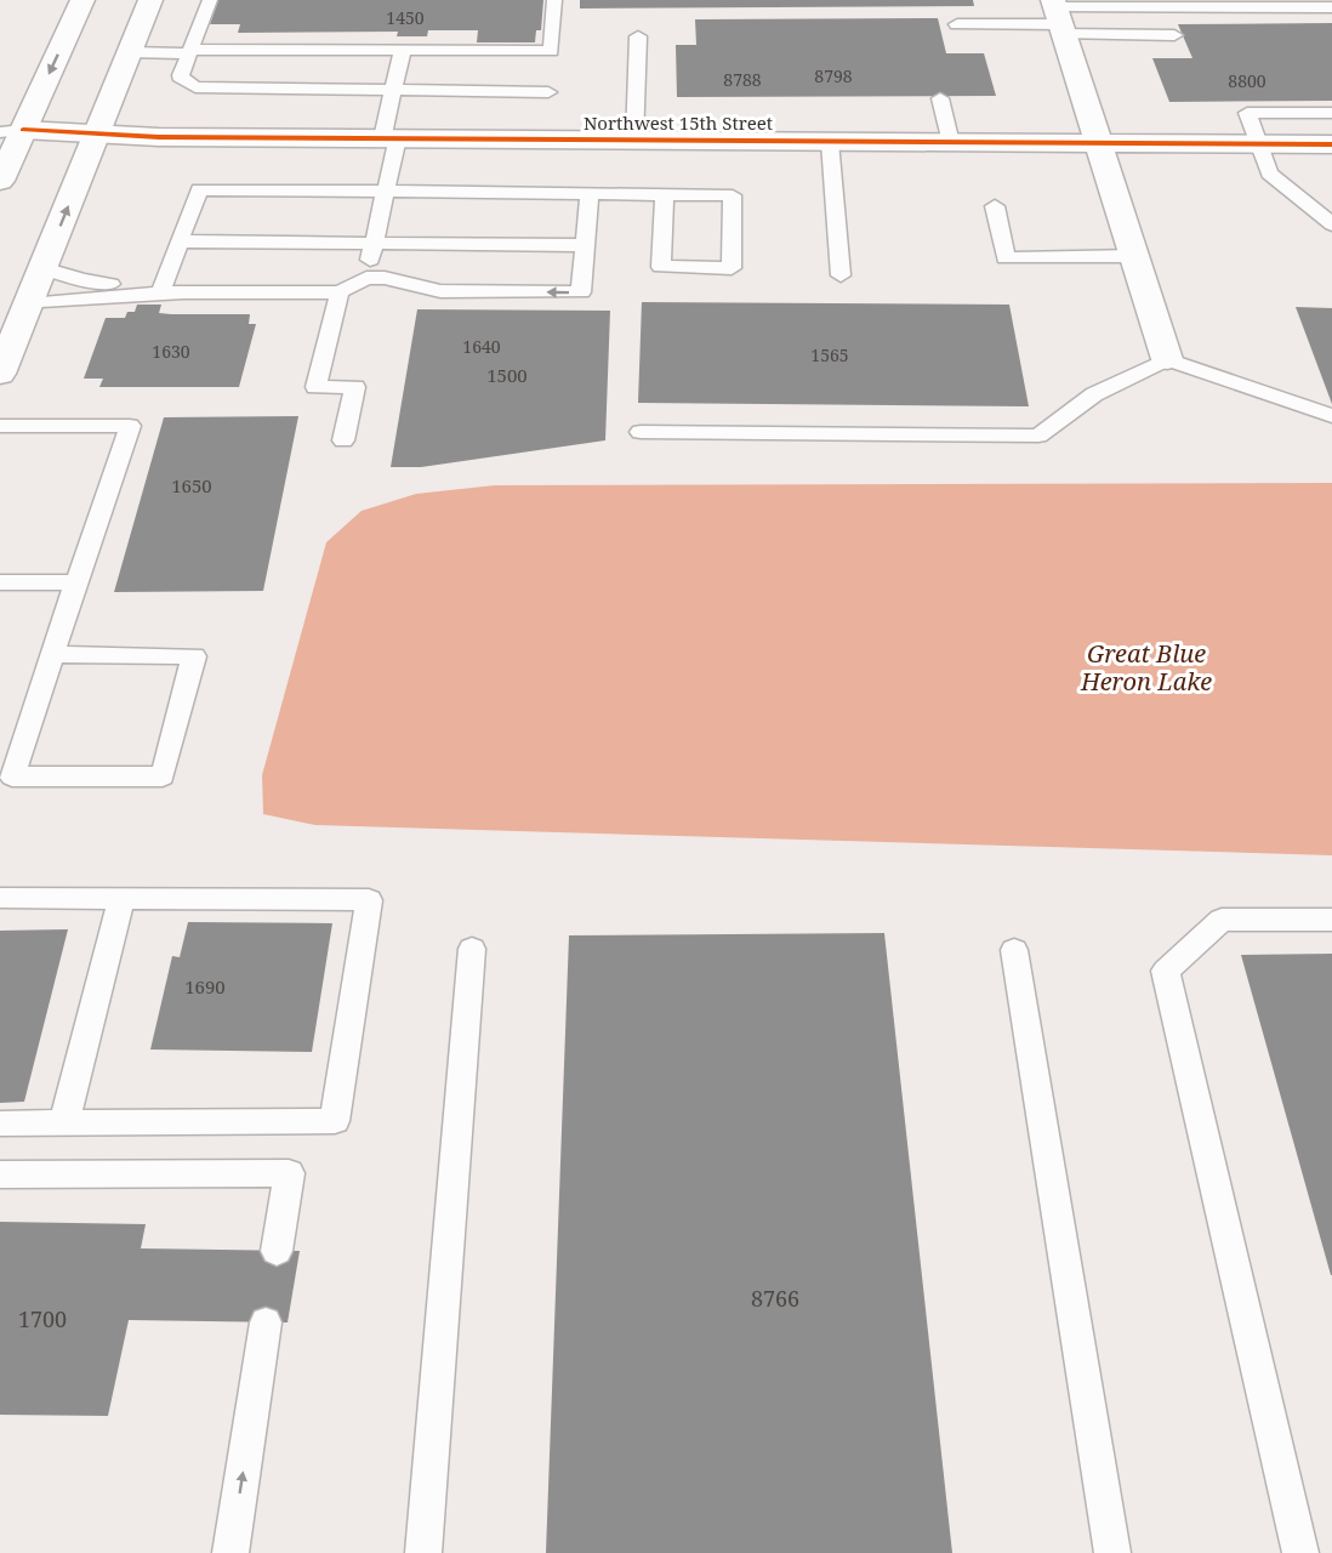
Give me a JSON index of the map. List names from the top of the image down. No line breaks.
{"streets":{"street":["Northwest 15th Street"]},"water":["Great Blue Heron Lake"],"house_numbers":["1450","8798","8788","8800","1640","1630","1565","1500","1650","1690","8766","1700"]}
